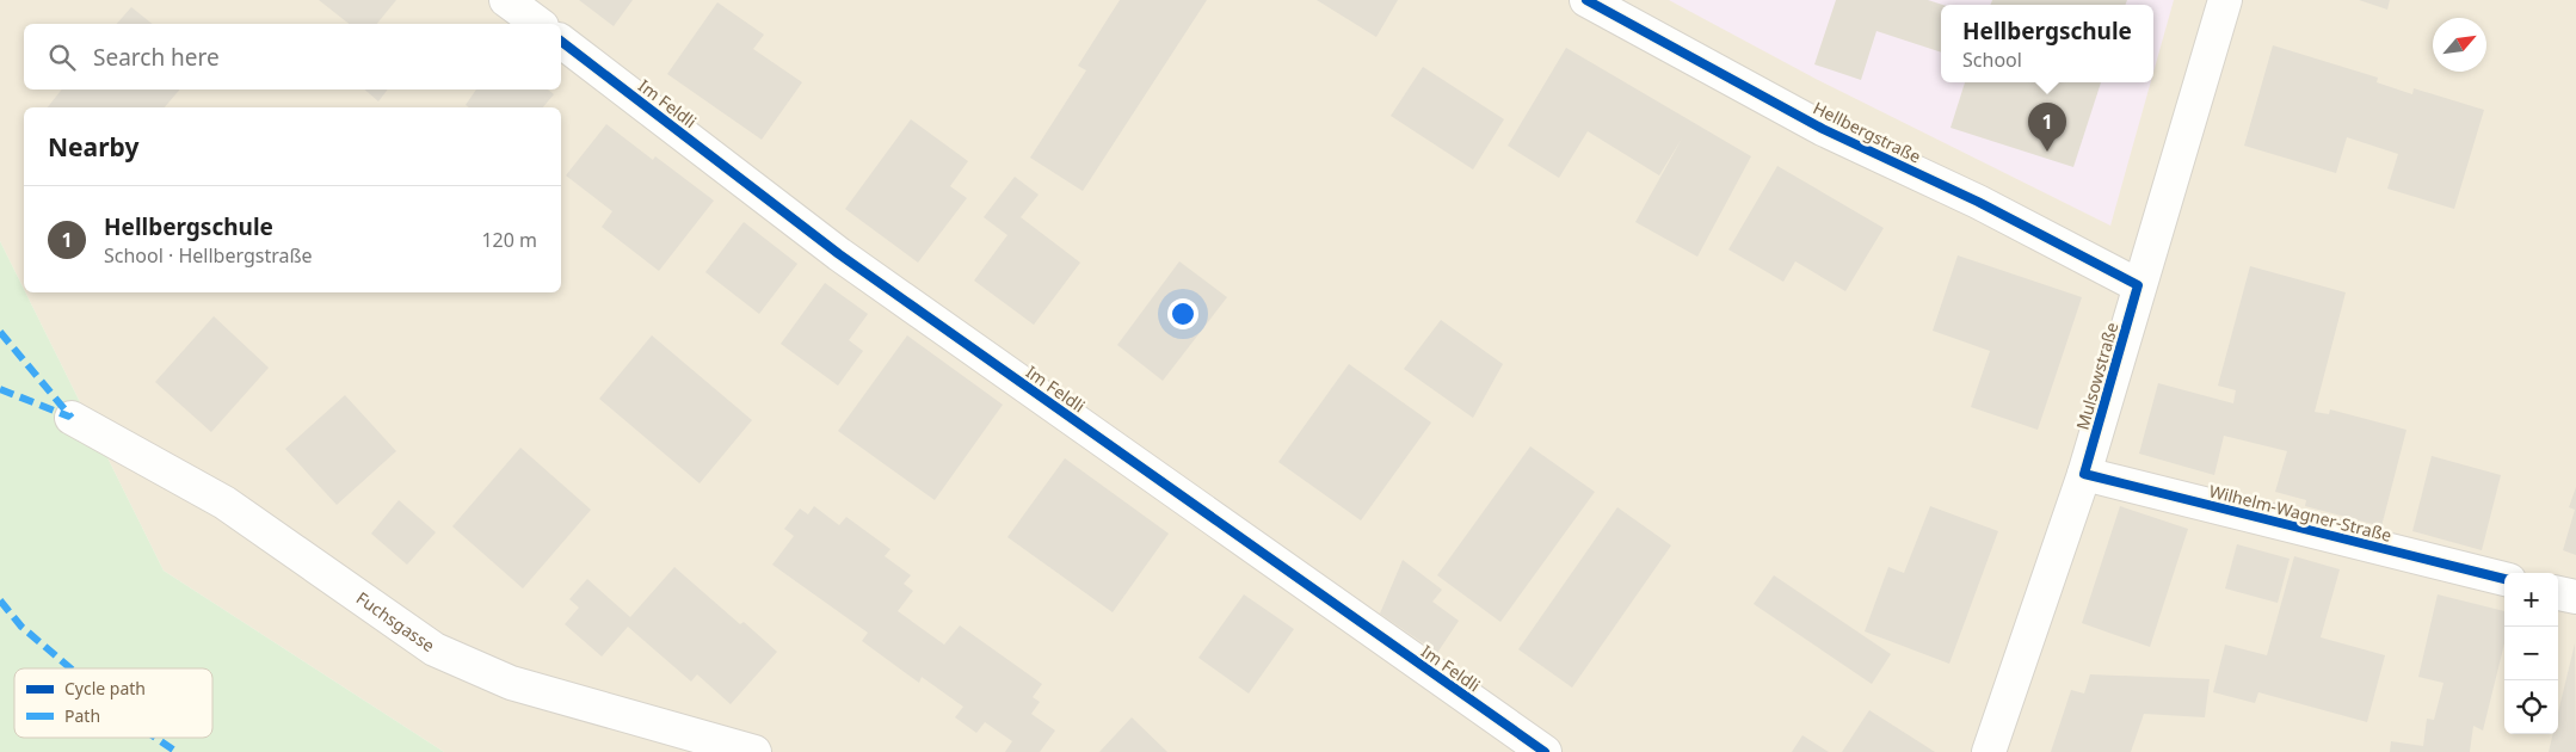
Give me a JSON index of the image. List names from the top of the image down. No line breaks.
{"streets":{"street":["Im Feldli","Hellbergstraße","Mulsowstraße","Wilhelm-Wagner-Straße","Fuchsgasse"]},"crossings":[["Hellbergstraße","Mulsowstraße"],["Mulsowstraße","Wilhelm-Wagner-Straße"]],"legend":["Cycle path","Path"],"north":"top right","page":{"popup":["Hellbergschule","School"],"search":"Search here","pins":"1","heading":"Nearby","list":[{"mark":"1","name":"Hellbergschule","note":"School · Hellbergstraße","value":"120 m"}],"map_buttons":["+","−"]}}
